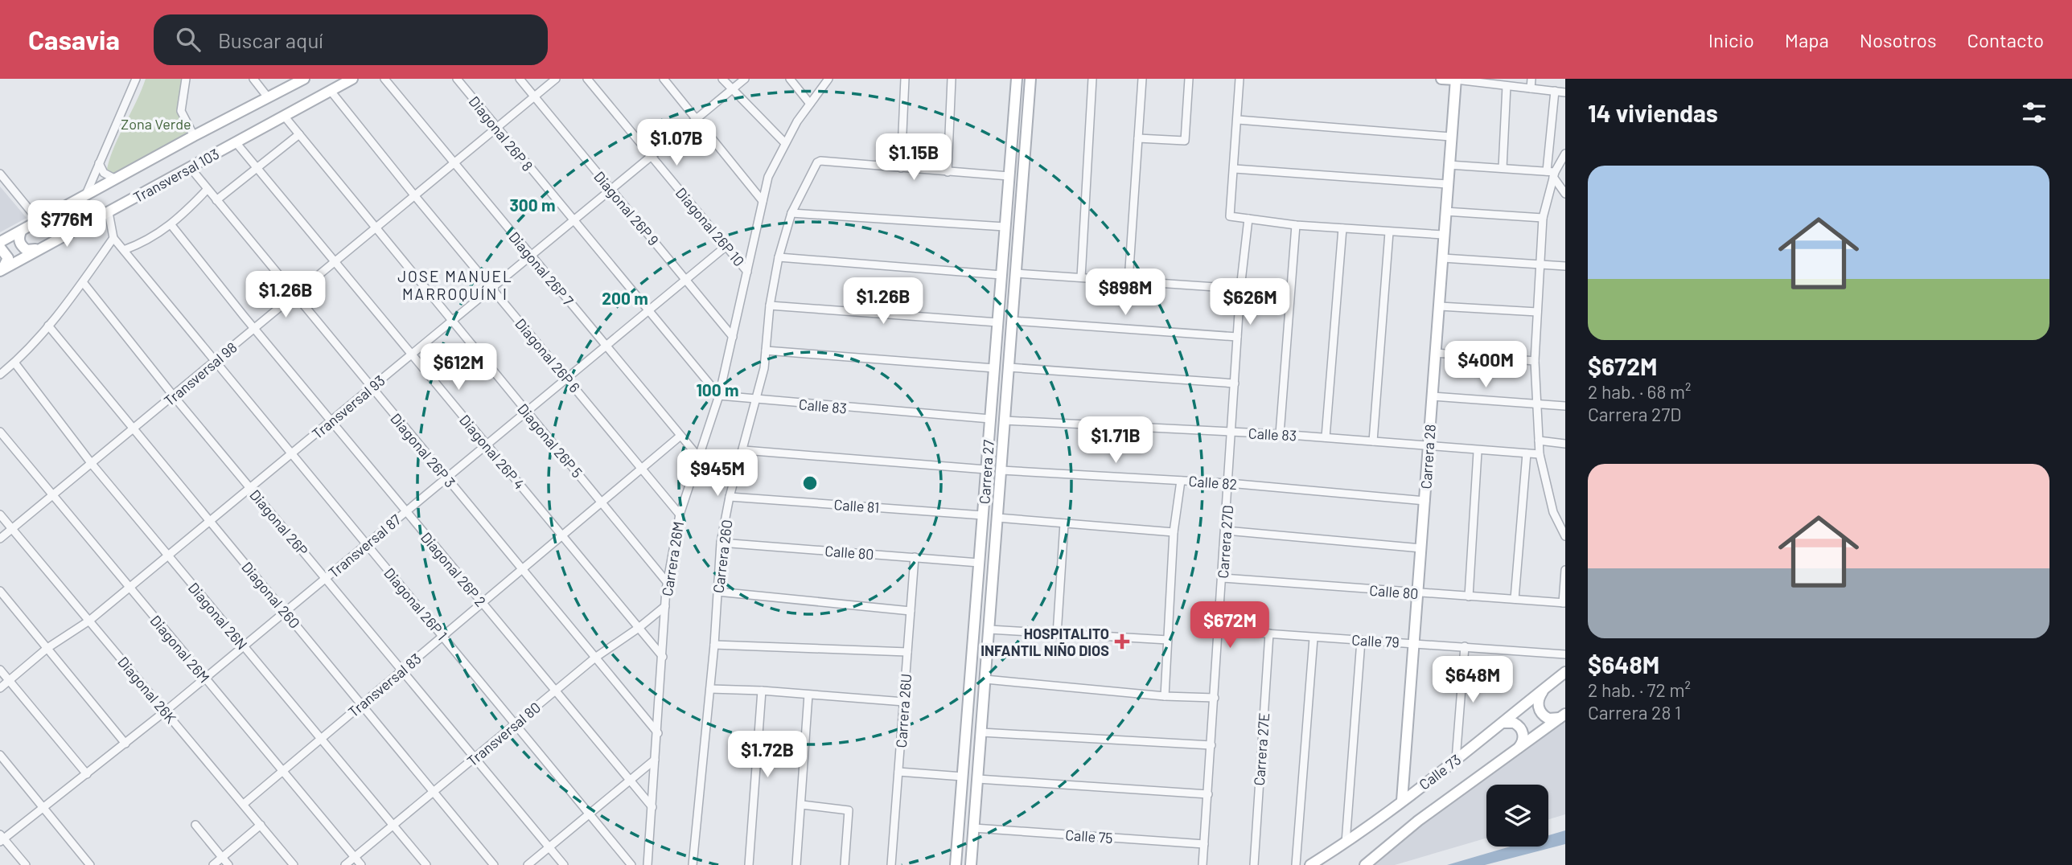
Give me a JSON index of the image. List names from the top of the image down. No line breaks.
{"streets":{"main road":["Transversal 103","Carrera 28","Carrera 27","Calle 73"],"street":["Diagonal 26P 8","Diagonal 26P 9","Diagonal 26P 10","Diagonal 26P 7","Diagonal 26P 6","Transversal 98","Calle 83","Transversal 93","Diagonal 26P 5","Diagonal 26P 3","Diagonal 26P 4","Calle 82","Calle 81","Diagonal 26P","Carrera 27D","Transversal 87","Calle 80","Carrera 26O","Carrera 26M","Diagonal 26P 2","Diagonal 26O","Diagonal 26P 1","Diagonal 26N","Calle 79","Diagonal 26M","Transversal 83","Diagonal 26K","Carrera 26U","Transversal 80","Carrera 27E","Calle 75"]},"crossings":[["Diagonal 26P 8","Transversal 98"],["Diagonal 26P 8","Calle 83"],["Diagonal 26P 8","Transversal 93"],["Diagonal 26P 8","Transversal 87"],["Diagonal 26P 8","Carrera 26M"],["Transversal 103","Diagonal 26P 6"],["Transversal 103","Diagonal 26P 5"],["Transversal 103","Diagonal 26P 3"],["Transversal 103","Diagonal 26P 4"],["Diagonal 26P 9","Transversal 98"],["Diagonal 26P 9","Transversal 93"],["Diagonal 26P 9","Transversal 87"],["Diagonal 26P 9","Carrera 26M"],["Diagonal 26P 10","Transversal 93"],["Diagonal 26P 10","Transversal 87"],["Diagonal 26P 10","Carrera 26M"],["Diagonal 26P 7","Transversal 98"],["Diagonal 26P 7","Transversal 93"],["Diagonal 26P 7","Transversal 87"],["Diagonal 26P 7","Carrera 26M"],["Diagonal 26P 7","Transversal 83"],["Diagonal 26P 6","Transversal 98"],["Diagonal 26P 6","Transversal 93"],["Diagonal 26P 6","Transversal 87"],["Diagonal 26P 6","Carrera 26M"],["Diagonal 26P 6","Transversal 83"],["Transversal 98","Diagonal 26P 5"],["Transversal 98","Diagonal 26P 3"],["Transversal 98","Diagonal 26P 4"],["Transversal 98","Diagonal 26P"],["Transversal 98","Diagonal 26P 2"],["Transversal 98","Diagonal 26O"],["Transversal 98","Diagonal 26P 1"],["Transversal 98","Diagonal 26N"],["Transversal 98","Diagonal 26M"],["Transversal 98","Diagonal 26K"],["Calle 83","Carrera 28"],["Calle 83","Carrera 27"],["Calle 83","Carrera 27D"],["Calle 83","Carrera 26O"],["Calle 83","Carrera 26M"],["Transversal 93","Diagonal 26P 5"],["Transversal 93","Diagonal 26P 3"],["Transversal 93","Diagonal 26P 4"],["Transversal 93","Diagonal 26P"],["Transversal 93","Diagonal 26P 2"],["Transversal 93","Diagonal 26O"],["Transversal 93","Diagonal 26P 1"],["Transversal 93","Diagonal 26N"],["Transversal 93","Diagonal 26M"],["Transversal 93","Diagonal 26K"],["Diagonal 26P 5","Transversal 87"],["Diagonal 26P 5","Carrera 26M"],["Diagonal 26P 5","Transversal 83"],["Diagonal 26P 3","Transversal 87"],["Diagonal 26P 3","Carrera 26M"],["Diagonal 26P 3","Transversal 83"],["Diagonal 26P 3","Transversal 80"],["Diagonal 26P 4","Transversal 87"],["Diagonal 26P 4","Carrera 26M"],["Diagonal 26P 4","Transversal 83"],["Diagonal 26P 4","Transversal 80"],["Carrera 28","Calle 82"],["Carrera 28","Calle 80"],["Carrera 28","Calle 79"],["Carrera 28","Calle 73"],["Carrera 27","Calle 82"],["Carrera 27","Calle 81"],["Carrera 27","Calle 80"],["Carrera 27","Calle 75"],["Calle 82","Carrera 27D"],["Calle 81","Carrera 26O"],["Diagonal 26P","Transversal 87"],["Diagonal 26P","Transversal 83"],["Diagonal 26P","Transversal 80"],["Carrera 27D","Calle 80"],["Carrera 27D","Calle 79"],["Carrera 27D","Calle 75"],["Transversal 87","Diagonal 26P 2"],["Transversal 87","Diagonal 26O"],["Transversal 87","Diagonal 26P 1"],["Transversal 87","Diagonal 26N"],["Transversal 87","Diagonal 26M"],["Transversal 87","Diagonal 26K"],["Calle 80","Carrera 26O"],["Calle 80","Carrera 26U"],["Carrera 26M","Diagonal 26P 2"],["Carrera 26M","Transversal 80"],["Diagonal 26P 2","Transversal 83"],["Diagonal 26P 2","Transversal 80"],["Diagonal 26O","Transversal 83"],["Diagonal 26O","Transversal 80"],["Diagonal 26P 1","Transversal 83"],["Diagonal 26P 1","Transversal 80"],["Diagonal 26N","Transversal 83"],["Diagonal 26N","Transversal 80"],["Calle 79","Carrera 27E"],["Diagonal 26M","Transversal 83"],["Diagonal 26M","Transversal 80"],["Transversal 83","Diagonal 26K"]],"districts":["JOSE MANUEL MARROQUÍN I"],"parks":["Zona Verde"],"places":{"health":["HOSPITALITO INFANTIL NIÑO DIOS"]},"page":{"header":"Casavia","search":"Buscar aquí","nav":["Inicio","Mapa","Nosotros","Contacto"],"heading":"14 viviendas","price":["$1.07B","$1.15B","$776M","$898M","$1.26B","$1.26B","$626M","$400M","$612M","$1.71B","$945M","$672M","$648M","$1.72B"],"list":[{"name":"$672M","note":"2 hab. · 68 m² · Carrera 27D"},{"name":"$648M","note":"2 hab. · 72 m² · Carrera 28 1"}]},"rings":["300 m","200 m","100 m"]}
